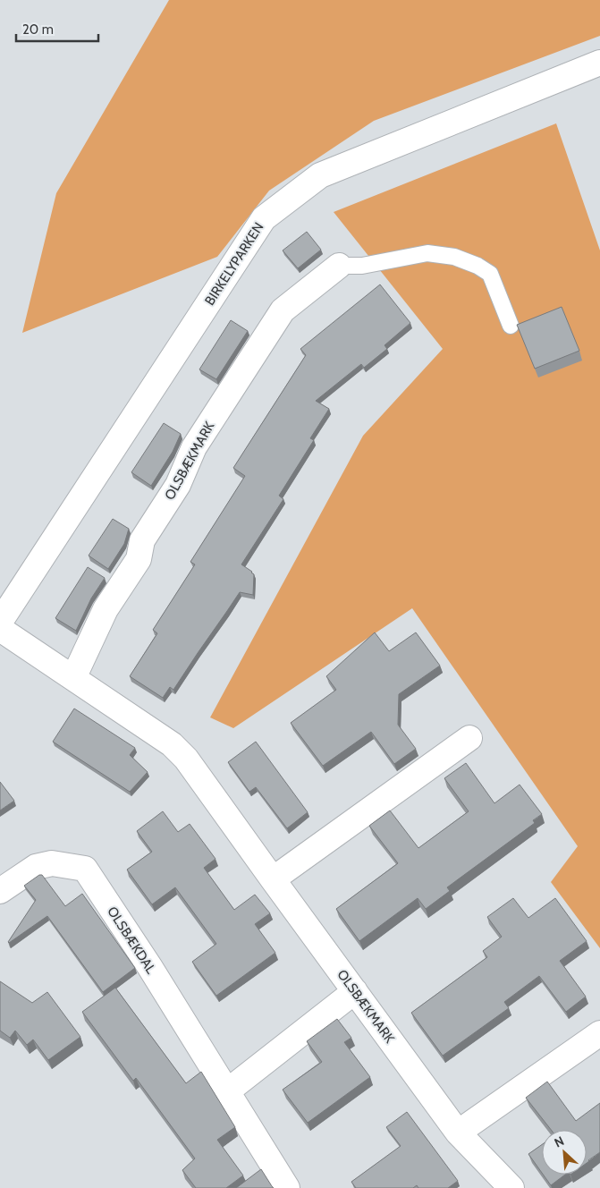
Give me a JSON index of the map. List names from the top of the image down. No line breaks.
{"streets":{"street":["BIRKELYPARKEN","OLSBÆKMARK","OLSBÆKDAL"]},"scale_bar":"20 m","north":"top left"}
